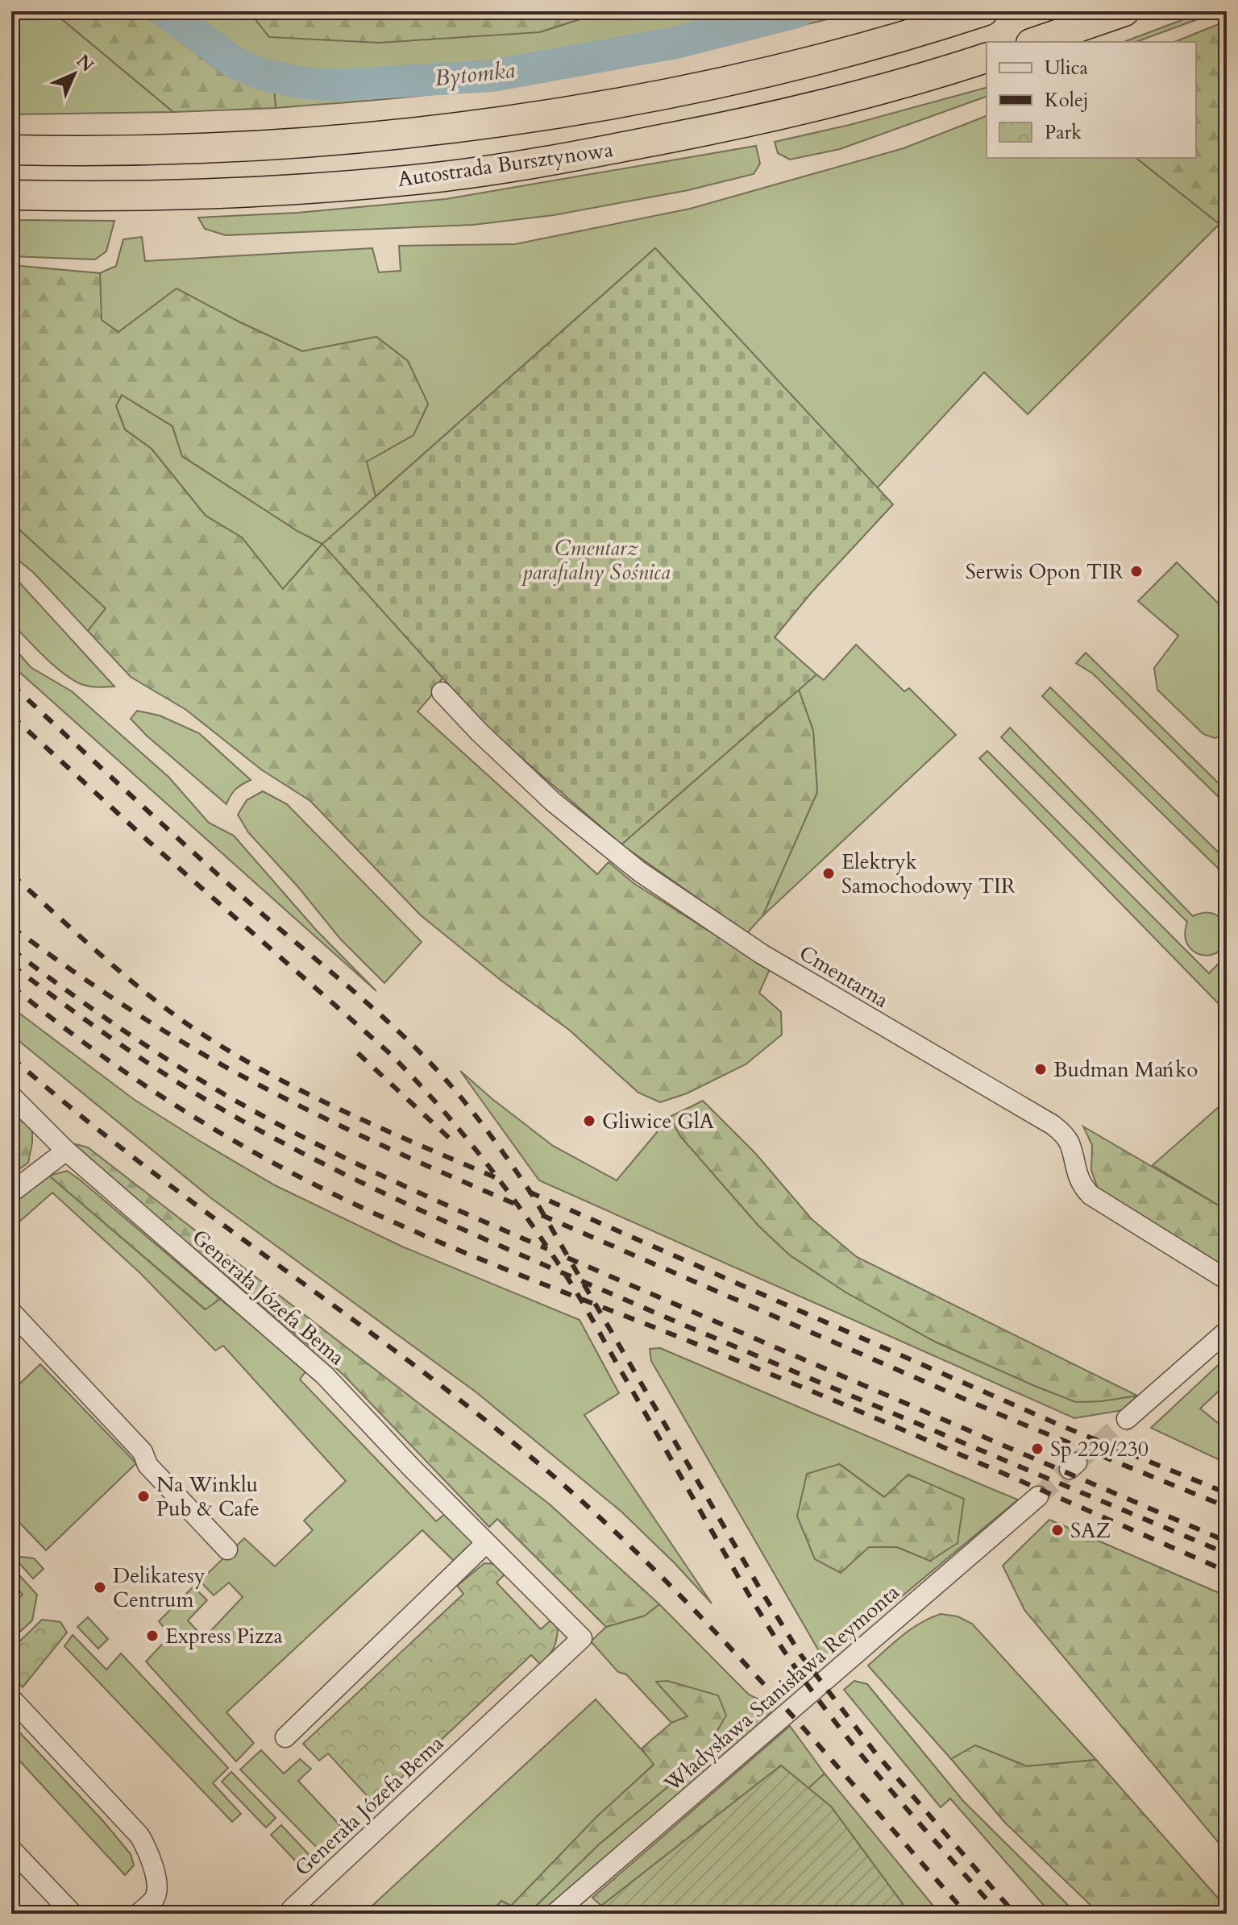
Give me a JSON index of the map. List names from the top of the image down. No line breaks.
{"streets":{"highway":["Autostrada Bursztynowa"],"street":["Cmentarna","Generała Józefa Bema","Władysława Stanisława Reymonta"]},"water":["Bytomka"],"parks":["Cmentarz parafialny Sośnica"],"places":["Serwis Opon TIR","Elektryk Samochodowy TIR","Budman Mańko","Gliwice GlA","Sp 229/230","Na Winklu Pub & Cafe","SAZ","Delikatesy Centrum","Express Pizza"],"legend":["Ulica","Kolej","Park"],"north":"top right"}
